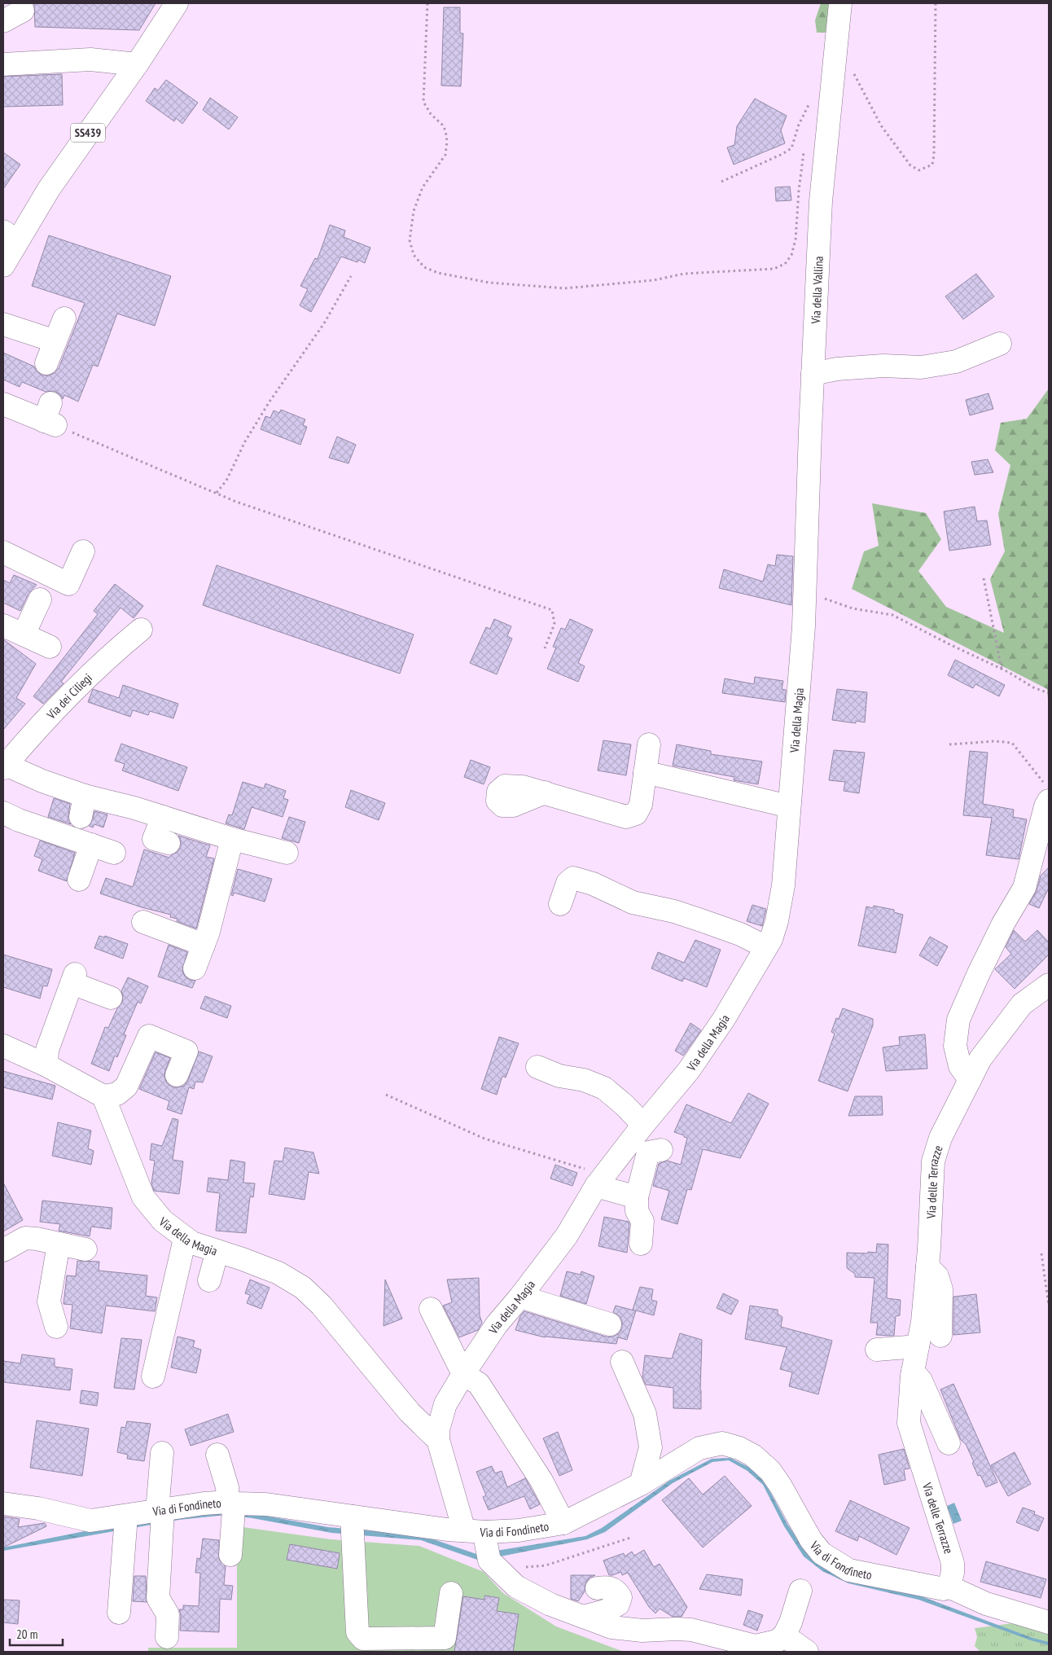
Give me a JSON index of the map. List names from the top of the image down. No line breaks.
{"streets":{"street":["SS439","Via della Vallina","Via dei Ciliegi","Via della Magia","Via delle Terrazze","Via di Fondineto"]},"crossings":[["Via della Vallina","Via della Magia"],["Via della Magia","Via di Fondineto"],["Via delle Terrazze","Via di Fondineto"]],"scale_bar":"20 m"}
